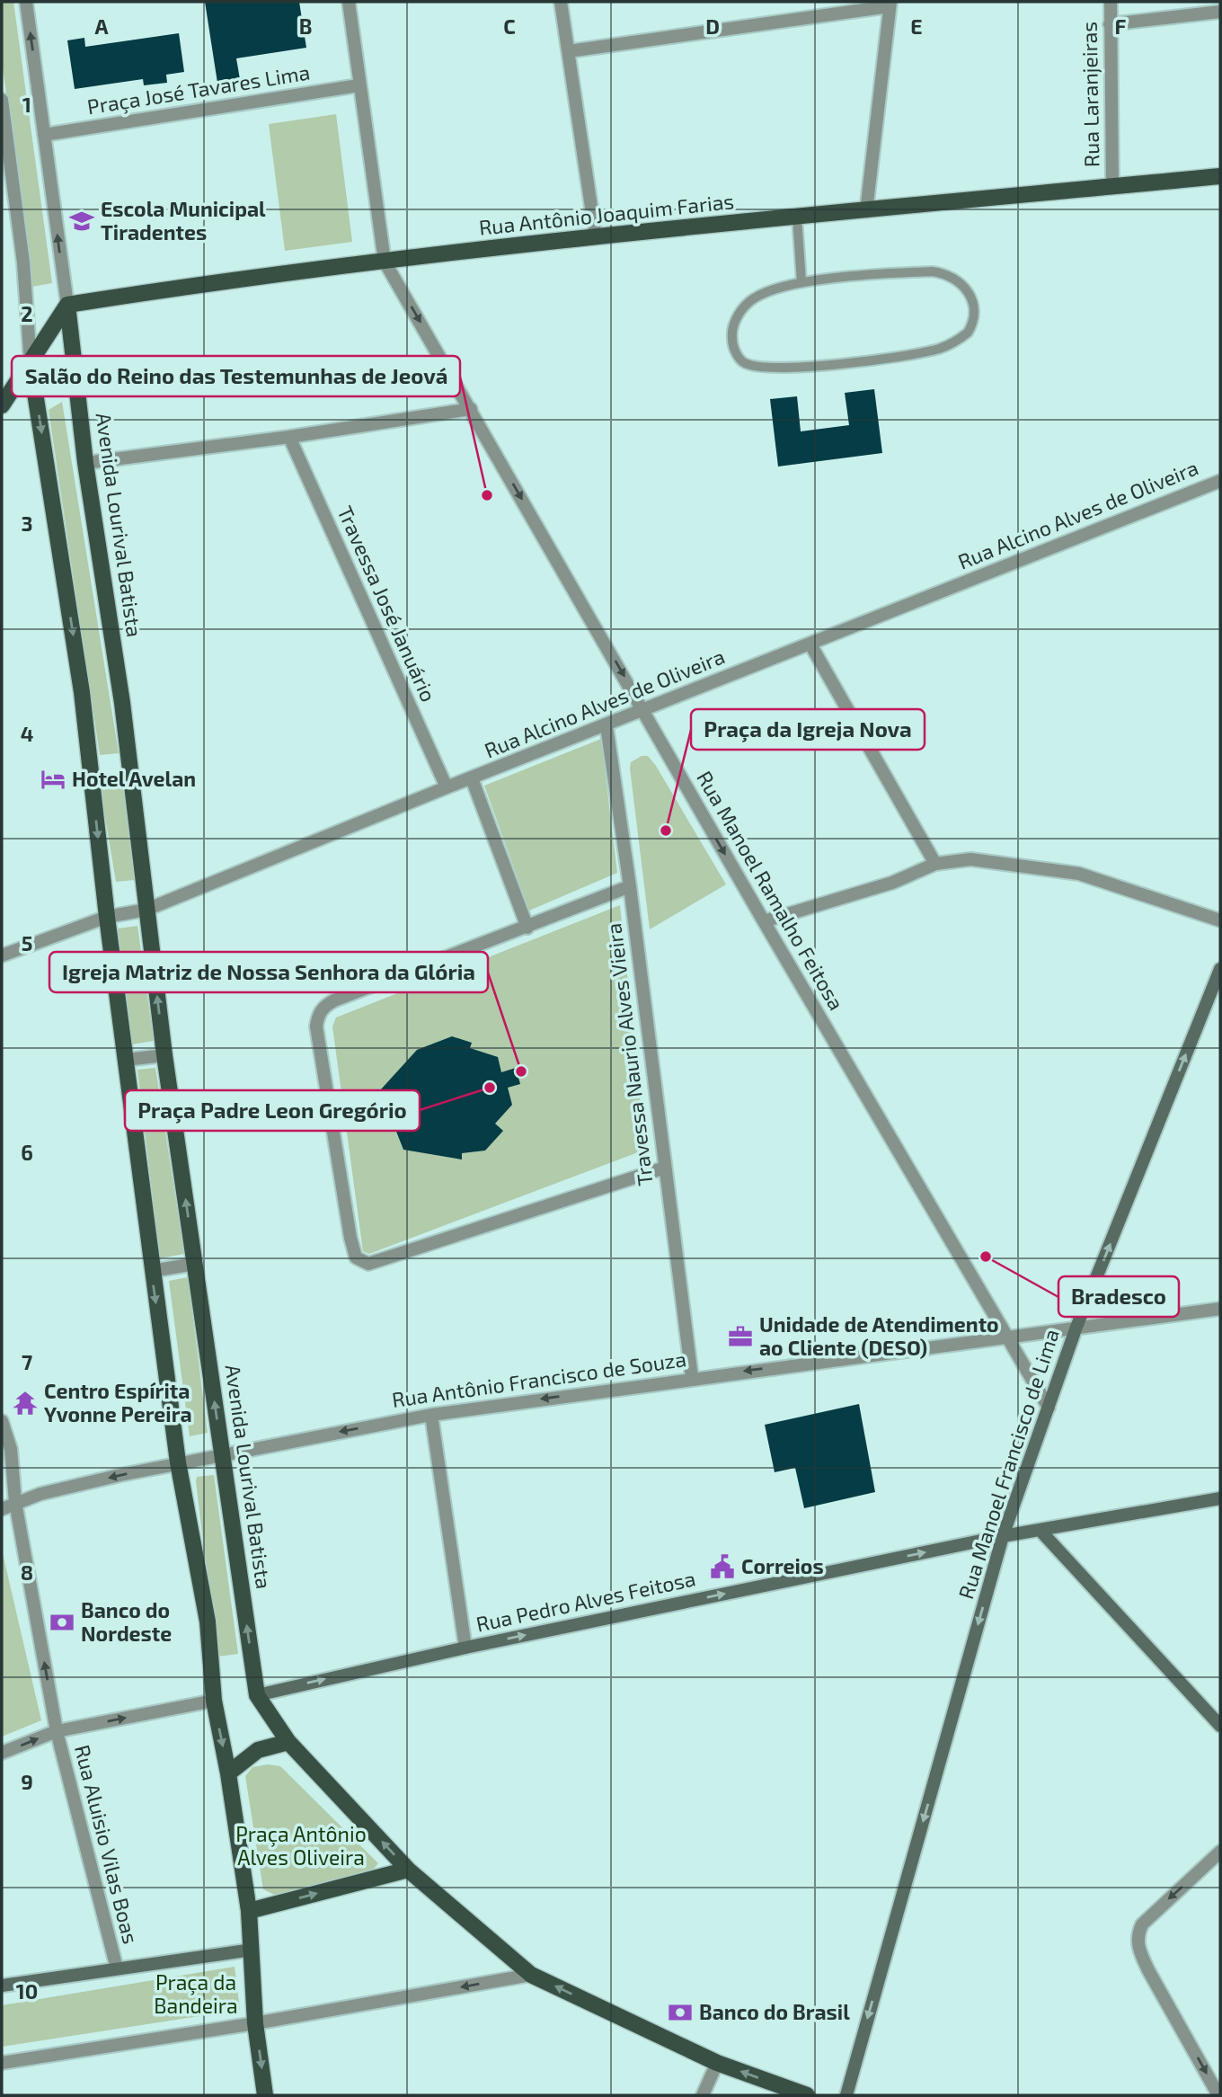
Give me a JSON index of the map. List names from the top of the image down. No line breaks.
{"streets":{"main road":["Rua Antônio Joaquim Farias","Avenida Lourival Batista"],"street":["Praça José Tavares Lima","Rua Laranjeiras","Rua Alcino Alves de Oliveira","Travessa José Januário","Rua Manoel Ramalho Feitosa","Travessa Naurio Alves Vieira","Rua Antônio Francisco de Souza","Rua Manoel Francisco de Lima","Rua Pedro Alves Feitosa","Rua Aluisio Vilas Boas"]},"crossings":[["Praça José Tavares Lima","Avenida Lourival Batista"],["Rua Laranjeiras","Rua Antônio Joaquim Farias"],["Rua Antônio Joaquim Farias","Avenida Lourival Batista"],["Rua Antônio Joaquim Farias","Rua Manoel Ramalho Feitosa"],["Rua Alcino Alves de Oliveira","Avenida Lourival Batista"],["Rua Alcino Alves de Oliveira","Travessa José Januário"],["Rua Alcino Alves de Oliveira","Rua Manoel Ramalho Feitosa"],["Rua Alcino Alves de Oliveira","Travessa Naurio Alves Vieira"],["Avenida Lourival Batista","Rua Antônio Francisco de Souza"],["Avenida Lourival Batista","Rua Pedro Alves Feitosa"],["Rua Manoel Ramalho Feitosa","Rua Antônio Francisco de Souza"],["Rua Manoel Ramalho Feitosa","Rua Manoel Francisco de Lima"],["Travessa Naurio Alves Vieira","Rua Antônio Francisco de Souza"],["Rua Antônio Francisco de Souza","Rua Manoel Francisco de Lima"],["Rua Antônio Francisco de Souza","Rua Aluisio Vilas Boas"],["Rua Manoel Francisco de Lima","Rua Pedro Alves Feitosa"]],"one_way":["Avenida Lourival Batista","Rua Manoel Ramalho Feitosa","Rua Antônio Francisco de Souza","Rua Pedro Alves Feitosa","Rua Aluisio Vilas Boas"],"parks":["Praça Antônio Alves Oliveira","Praça da Bandeira"],"places":{"school or university":["Escola Municipal Tiradentes"],"other":["Salão do Reino das Testemunhas de Jeová","Praça da Igreja Nova","Igreja Matriz de Nossa Senhora da Glória","Praça Padre Leon Gregório","Bradesco"],"hotel":["Hotel Avelan"],"office":["Unidade de Atendimento ao Cliente (DESO)"],"temple":["Centro Espírita Yvonne Pereira"],"public building":["Correios"],"bank":["Banco do Nordeste","Banco do Brasil"]},"grid":{"columns":["A","B","C","D","E","F"],"rows":["1","2","3","4","5","6","7","8","9","10"]}}
